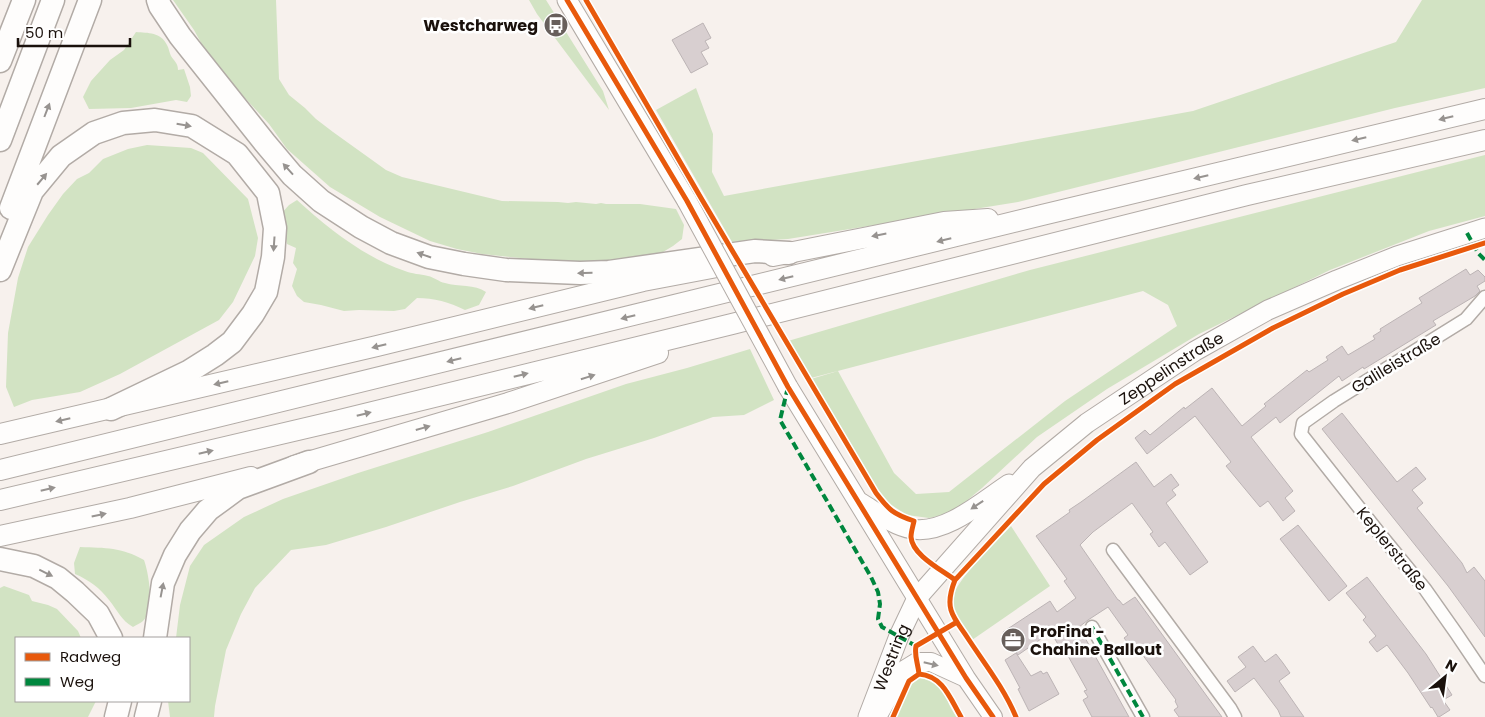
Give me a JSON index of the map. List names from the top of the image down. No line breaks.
{"streets":{"main road":["Zeppelinstraße","Westring"],"street":["Galileistraße","Keplerstraße"]},"crossings":[["Galileistraße","Keplerstraße"],["Zeppelinstraße","Westring"]],"places":{"bus stop":["Westcharweg"],"office":["ProFina - Chahine Ballout"]},"legend":["Radweg","Weg"],"scale_bar":"50 m","north":"top right"}
